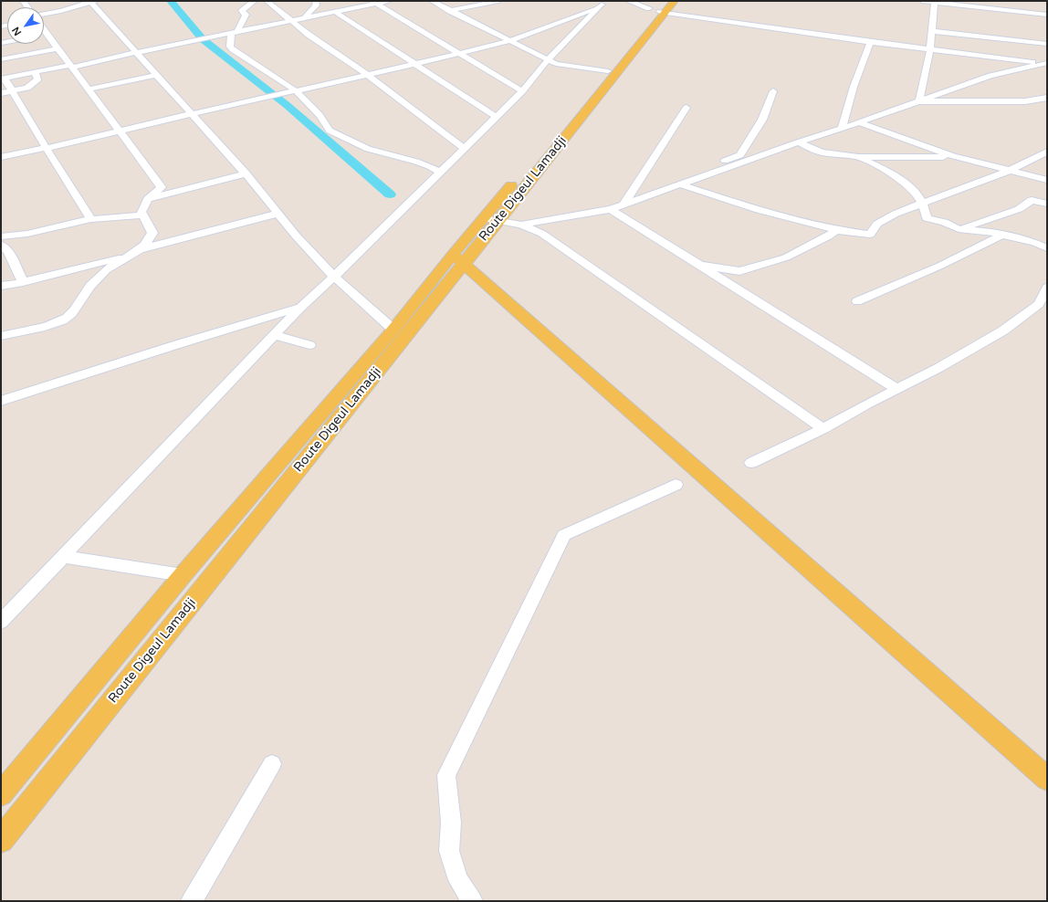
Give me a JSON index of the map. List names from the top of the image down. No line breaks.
{"streets":{"main road":["Route Digeul Lamadji"]},"north":"bottom left"}
